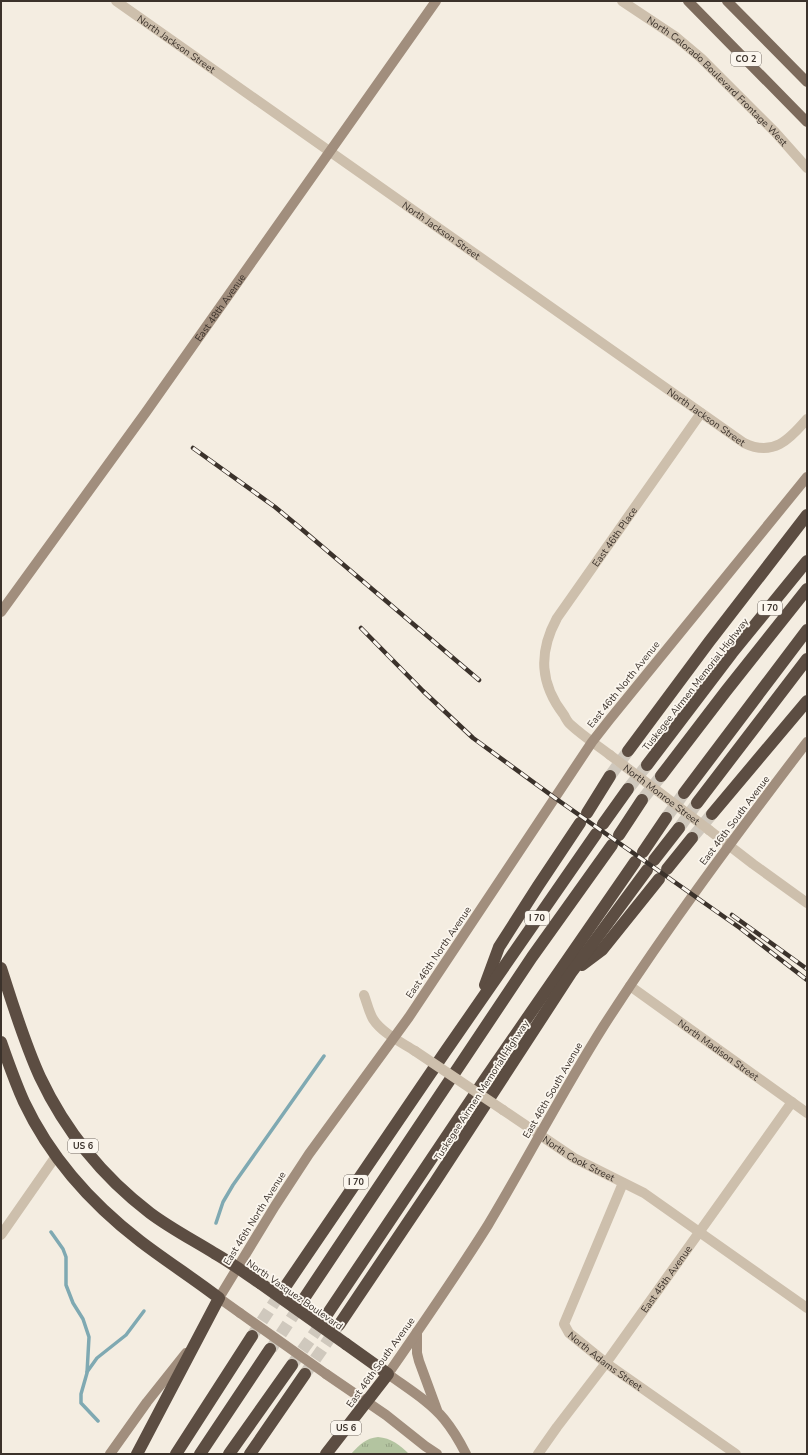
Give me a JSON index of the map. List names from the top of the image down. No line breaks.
{"streets":{"highway":["I 70","East 46th North Avenue","Tuskegee Airmen Memorial Highway","East 46th South Avenue","US 6","North Vasquez Boulevard"],"main road":["CO 2","East 48th Avenue"],"street":["North Jackson Street","North Colorado Boulevard Frontage West","East 46th Place","North Monroe Street","North Madison Street","North Cook Street","East 45th Avenue","North Adams Street"]},"crossings":[["North Jackson Street","East 48th Avenue"],["North Jackson Street","East 46th Place"],["East 46th Place","North Monroe Street"],["East 46th North Avenue","North Monroe Street"],["East 46th North Avenue","US 6"],["East 46th North Avenue","North Cook Street"],["East 46th North Avenue","North Vasquez Boulevard"],["North Monroe Street","East 46th South Avenue"],["East 46th South Avenue","North Madison Street"],["East 46th South Avenue","North Cook Street"],["East 46th South Avenue","North Vasquez Boulevard"],["North Madison Street","East 45th Avenue"],["North Cook Street","East 45th Avenue"],["North Cook Street","North Adams Street"],["East 45th Avenue","North Adams Street"]]}
